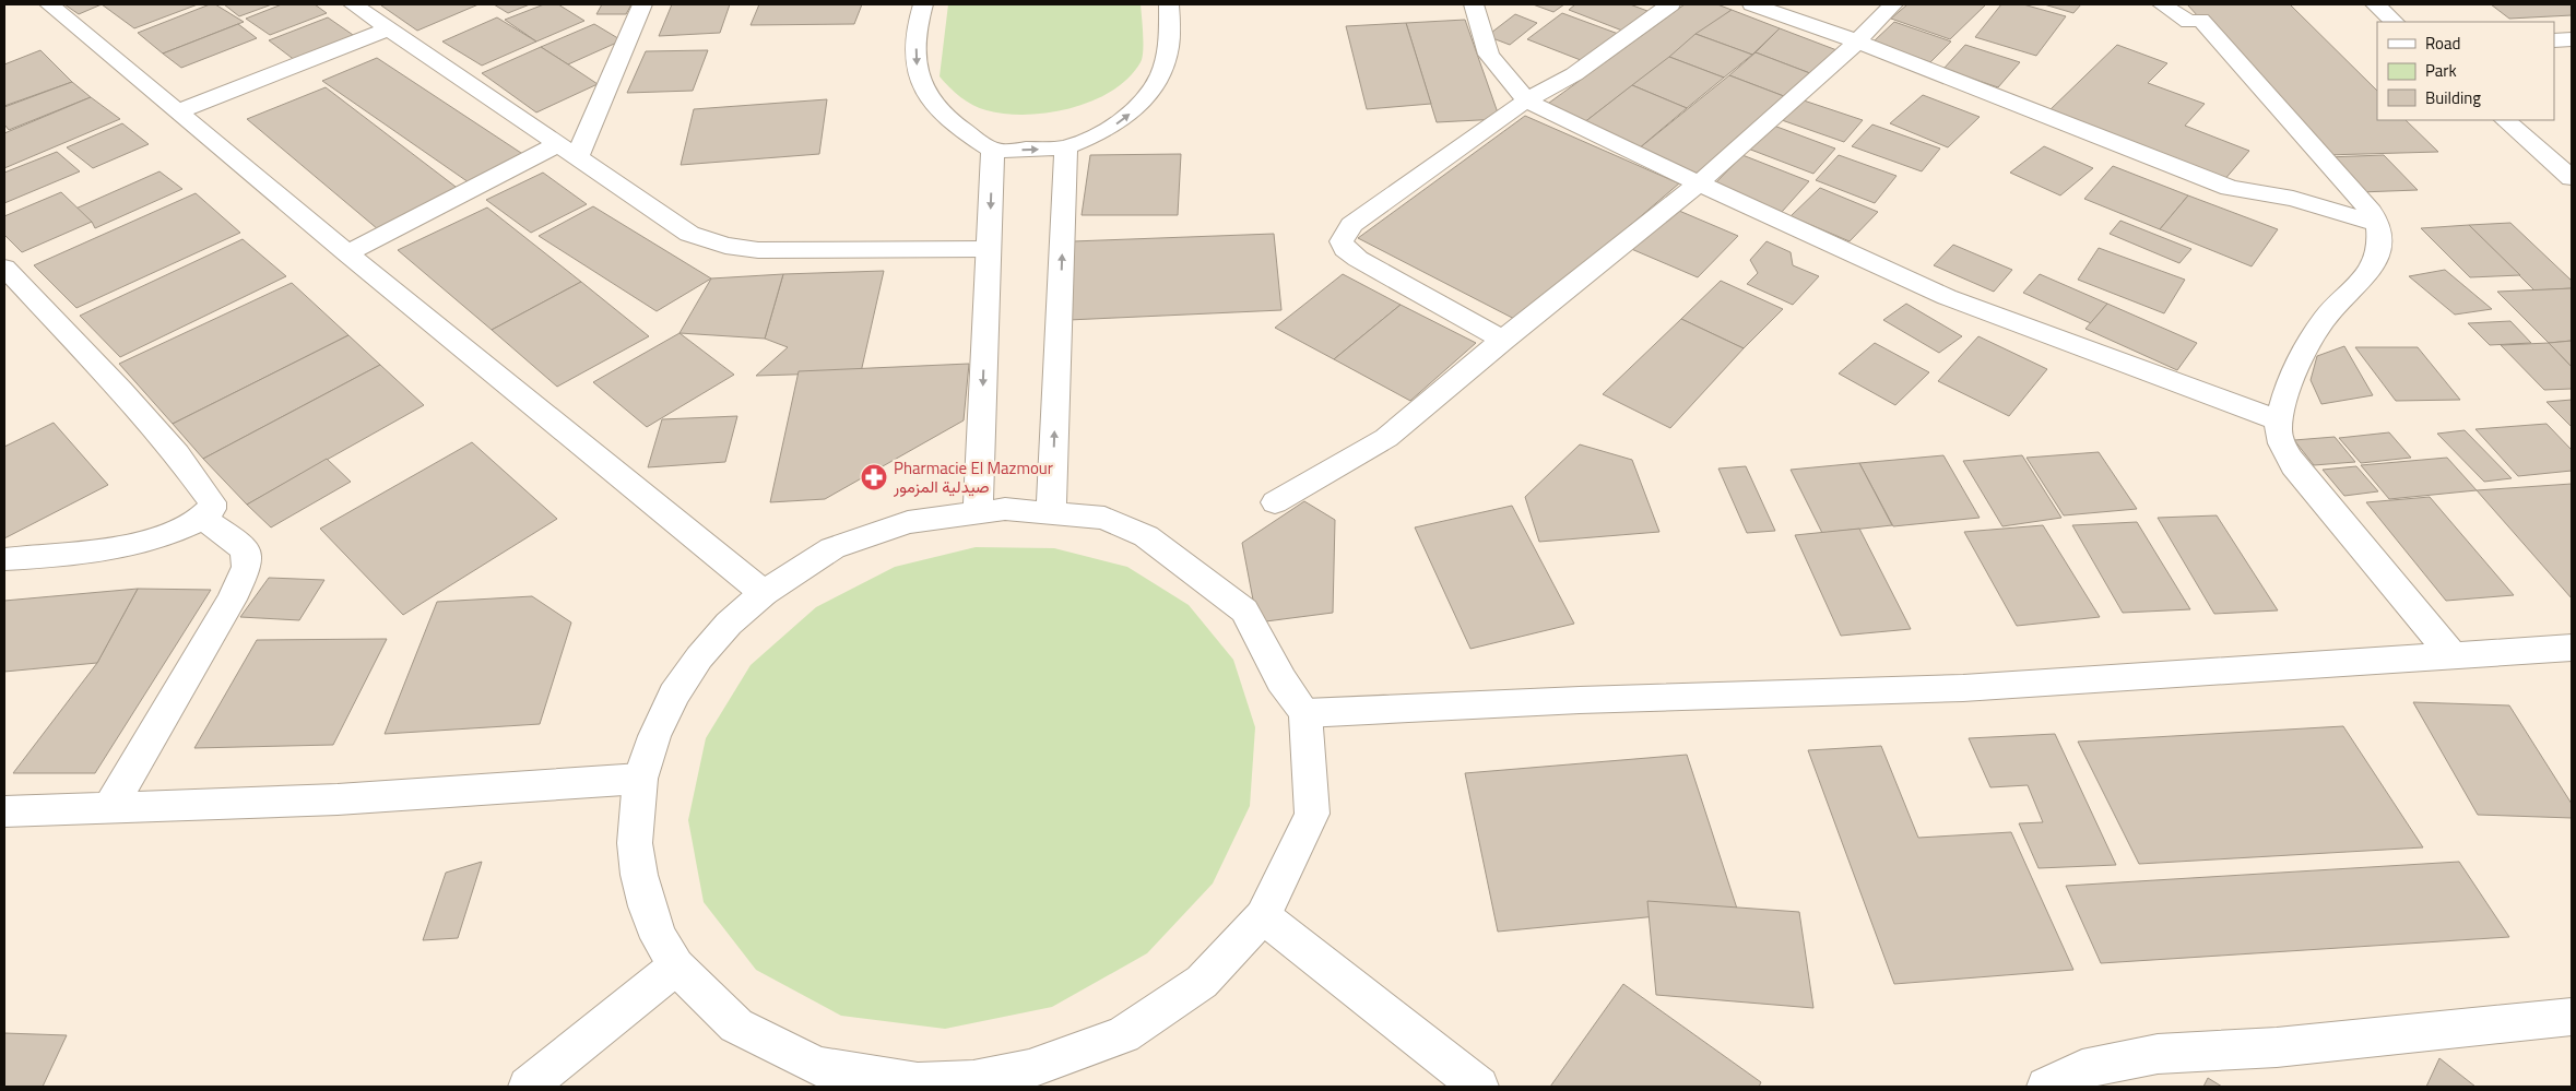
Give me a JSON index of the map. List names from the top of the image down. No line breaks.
{"places":{"pharmacy":["Pharmacie El Mazmour صيدلية المزمور"]},"legend":["Road","Park","Building"]}
